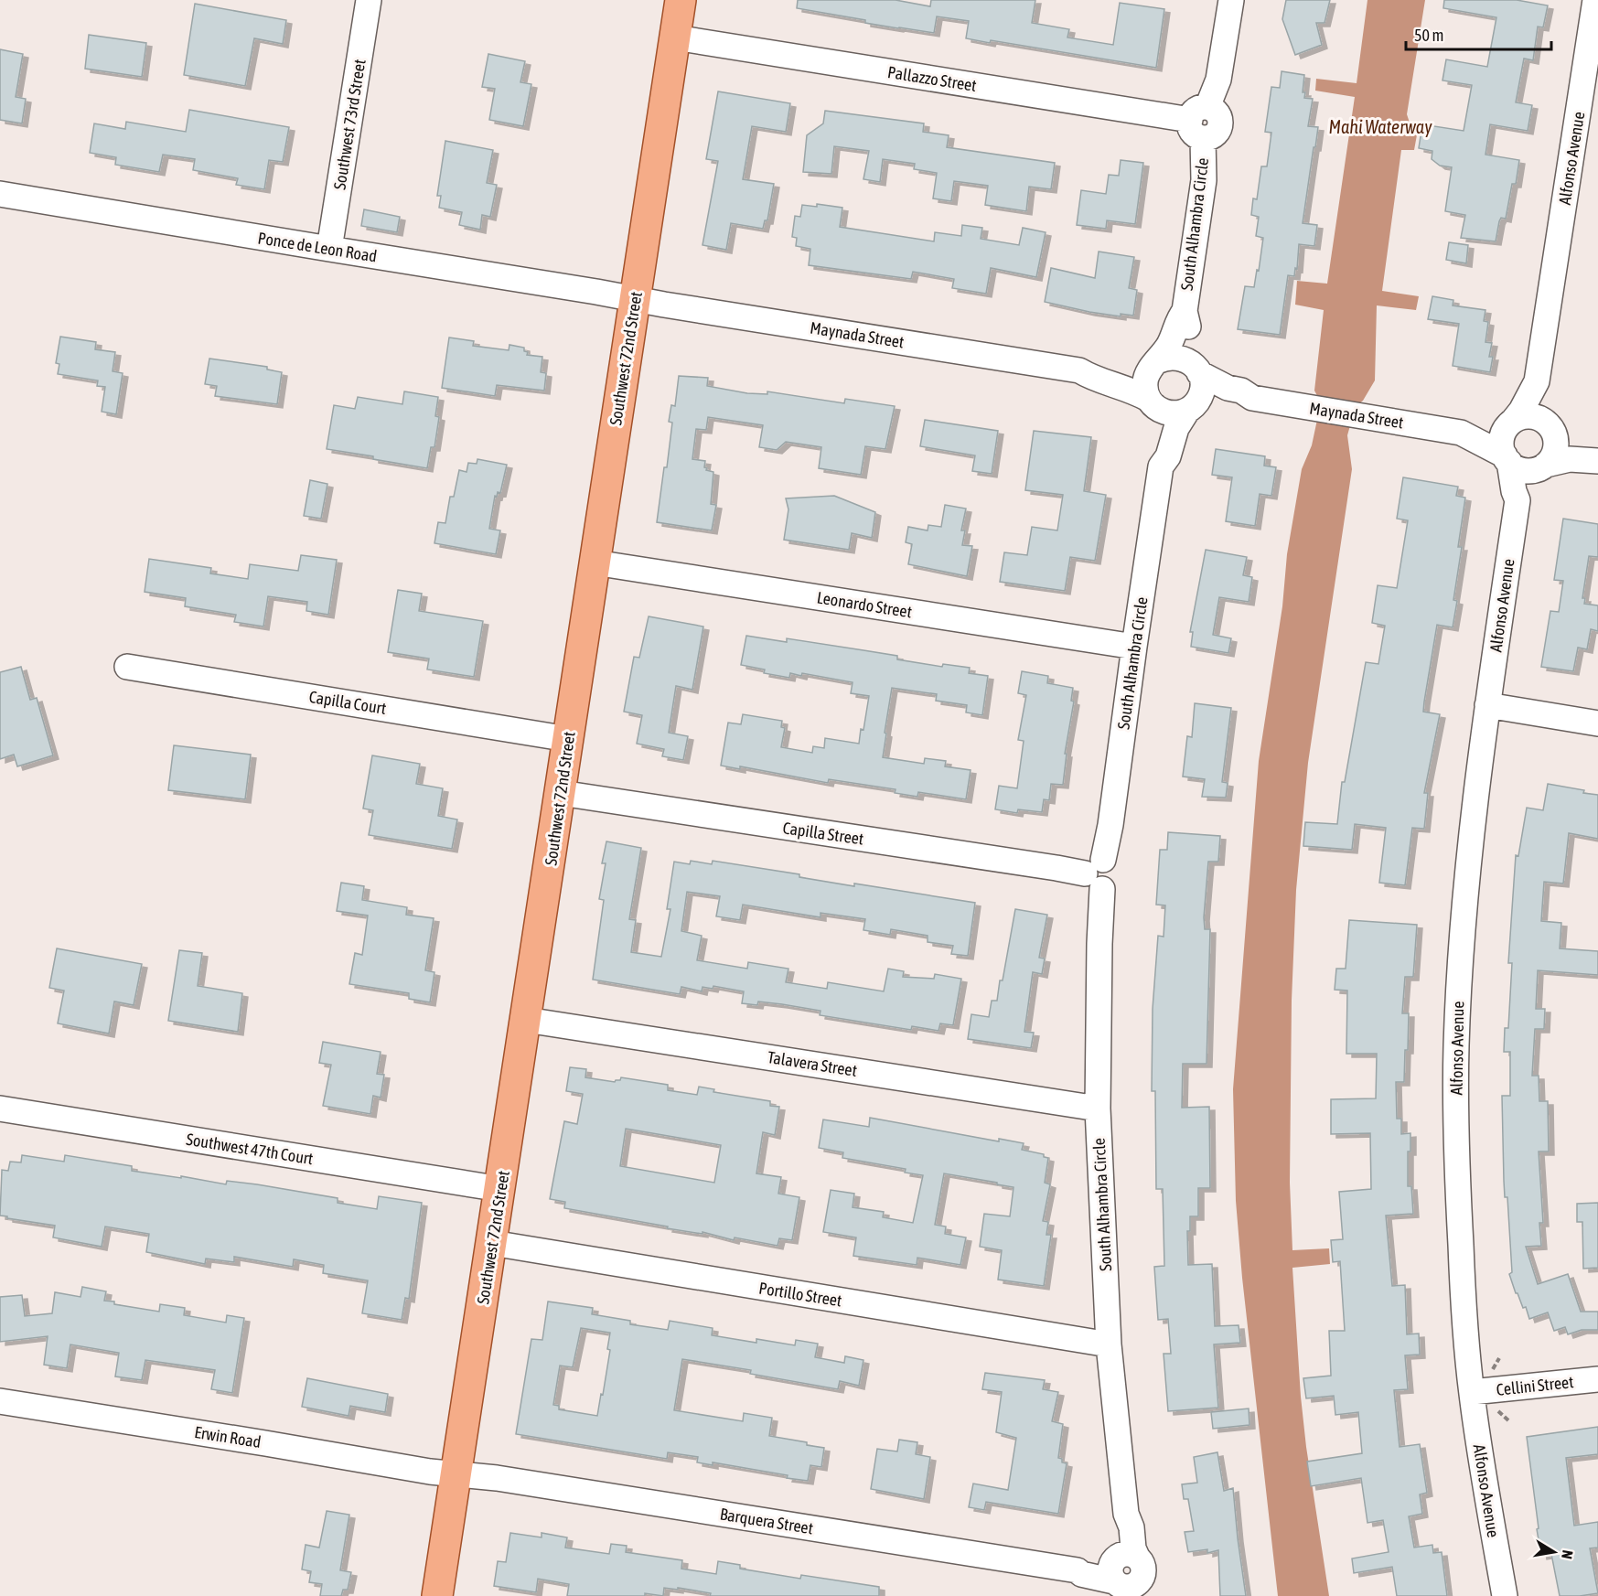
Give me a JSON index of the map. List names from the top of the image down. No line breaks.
{"streets":{"main road":["Southwest 72nd Street"],"street":["Pallazzo Street","Southwest 73rd Street","Alfonso Avenue","South Alhambra Circle","Ponce de Leon Road","Maynada Street","Leonardo Street","Capilla Court","Capilla Street","Talavera Street","Southwest 47th Court","Portillo Street","Cellini Street","Erwin Road","Barquera Street"]},"crossings":[["Pallazzo Street","South Alhambra Circle"],["Pallazzo Street","Southwest 72nd Street"],["Southwest 73rd Street","Ponce de Leon Road"],["Alfonso Avenue","Maynada Street"],["Alfonso Avenue","Cellini Street"],["South Alhambra Circle","Maynada Street"],["South Alhambra Circle","Leonardo Street"],["South Alhambra Circle","Capilla Street"],["South Alhambra Circle","Talavera Street"],["South Alhambra Circle","Portillo Street"],["South Alhambra Circle","Barquera Street"],["Ponce de Leon Road","Maynada Street"],["Ponce de Leon Road","Southwest 72nd Street"],["Maynada Street","Southwest 72nd Street"],["Southwest 72nd Street","Leonardo Street"],["Southwest 72nd Street","Capilla Court"],["Southwest 72nd Street","Capilla Street"],["Southwest 72nd Street","Talavera Street"],["Southwest 72nd Street","Southwest 47th Court"],["Southwest 72nd Street","Portillo Street"],["Southwest 72nd Street","Erwin Road"],["Southwest 72nd Street","Barquera Street"],["Erwin Road","Barquera Street"]],"water":["Mahi Waterway"],"scale_bar":"50 m","north":"right"}
